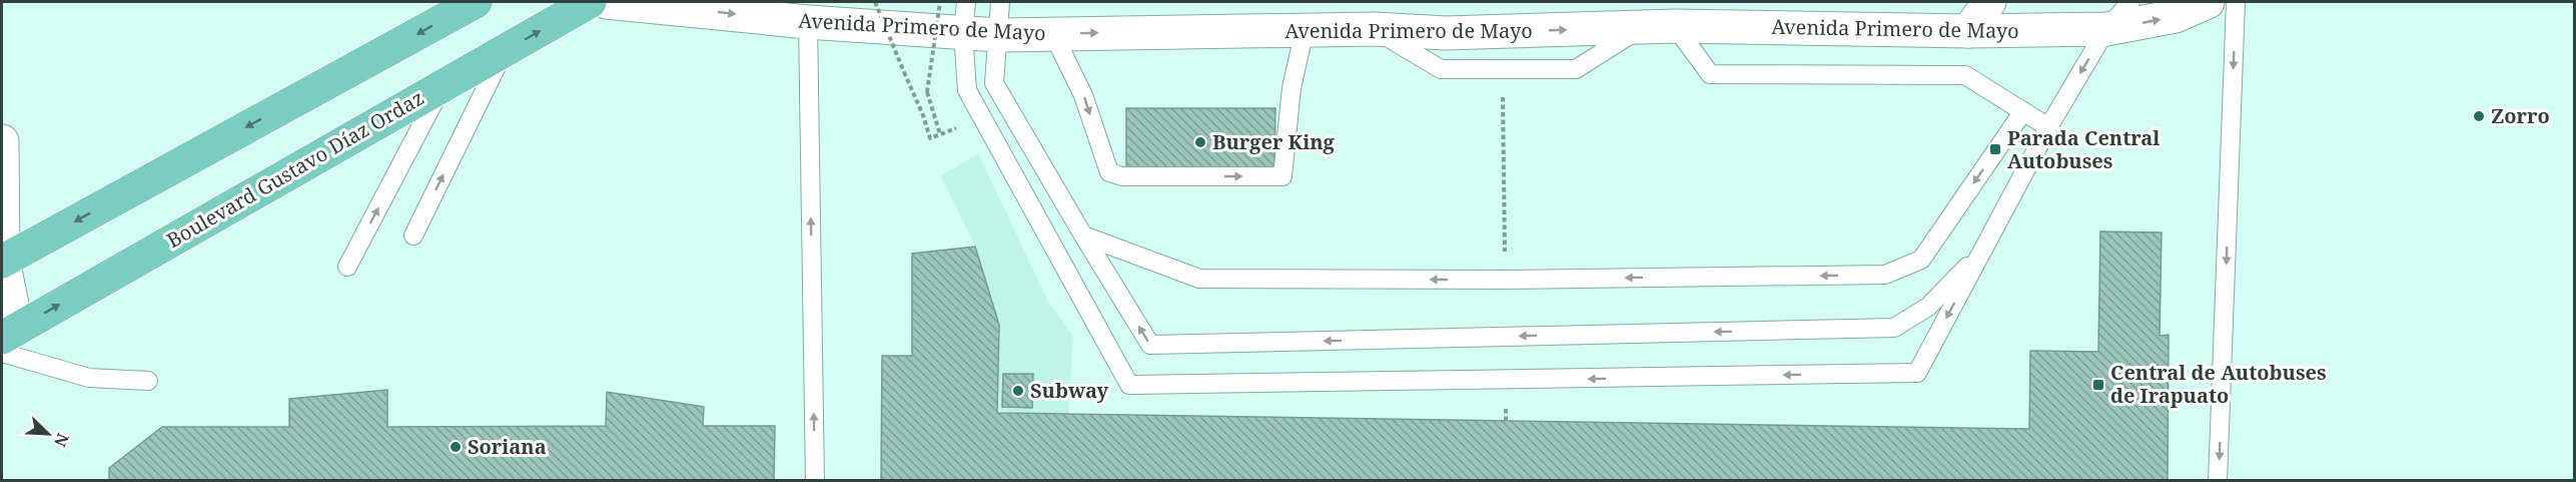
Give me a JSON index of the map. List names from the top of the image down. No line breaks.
{"streets":{"main road":["Boulevard Gustavo Díaz Ordaz"],"street":["Avenida Primero de Mayo"]},"one_way":["Avenida Primero de Mayo"],"places":{"other":["Zorro","Burger King","Subway","Soriana"],"transit":["Parada Central Autobuses","Central de Autobuses de Irapuato"]},"north":"bottom right"}
